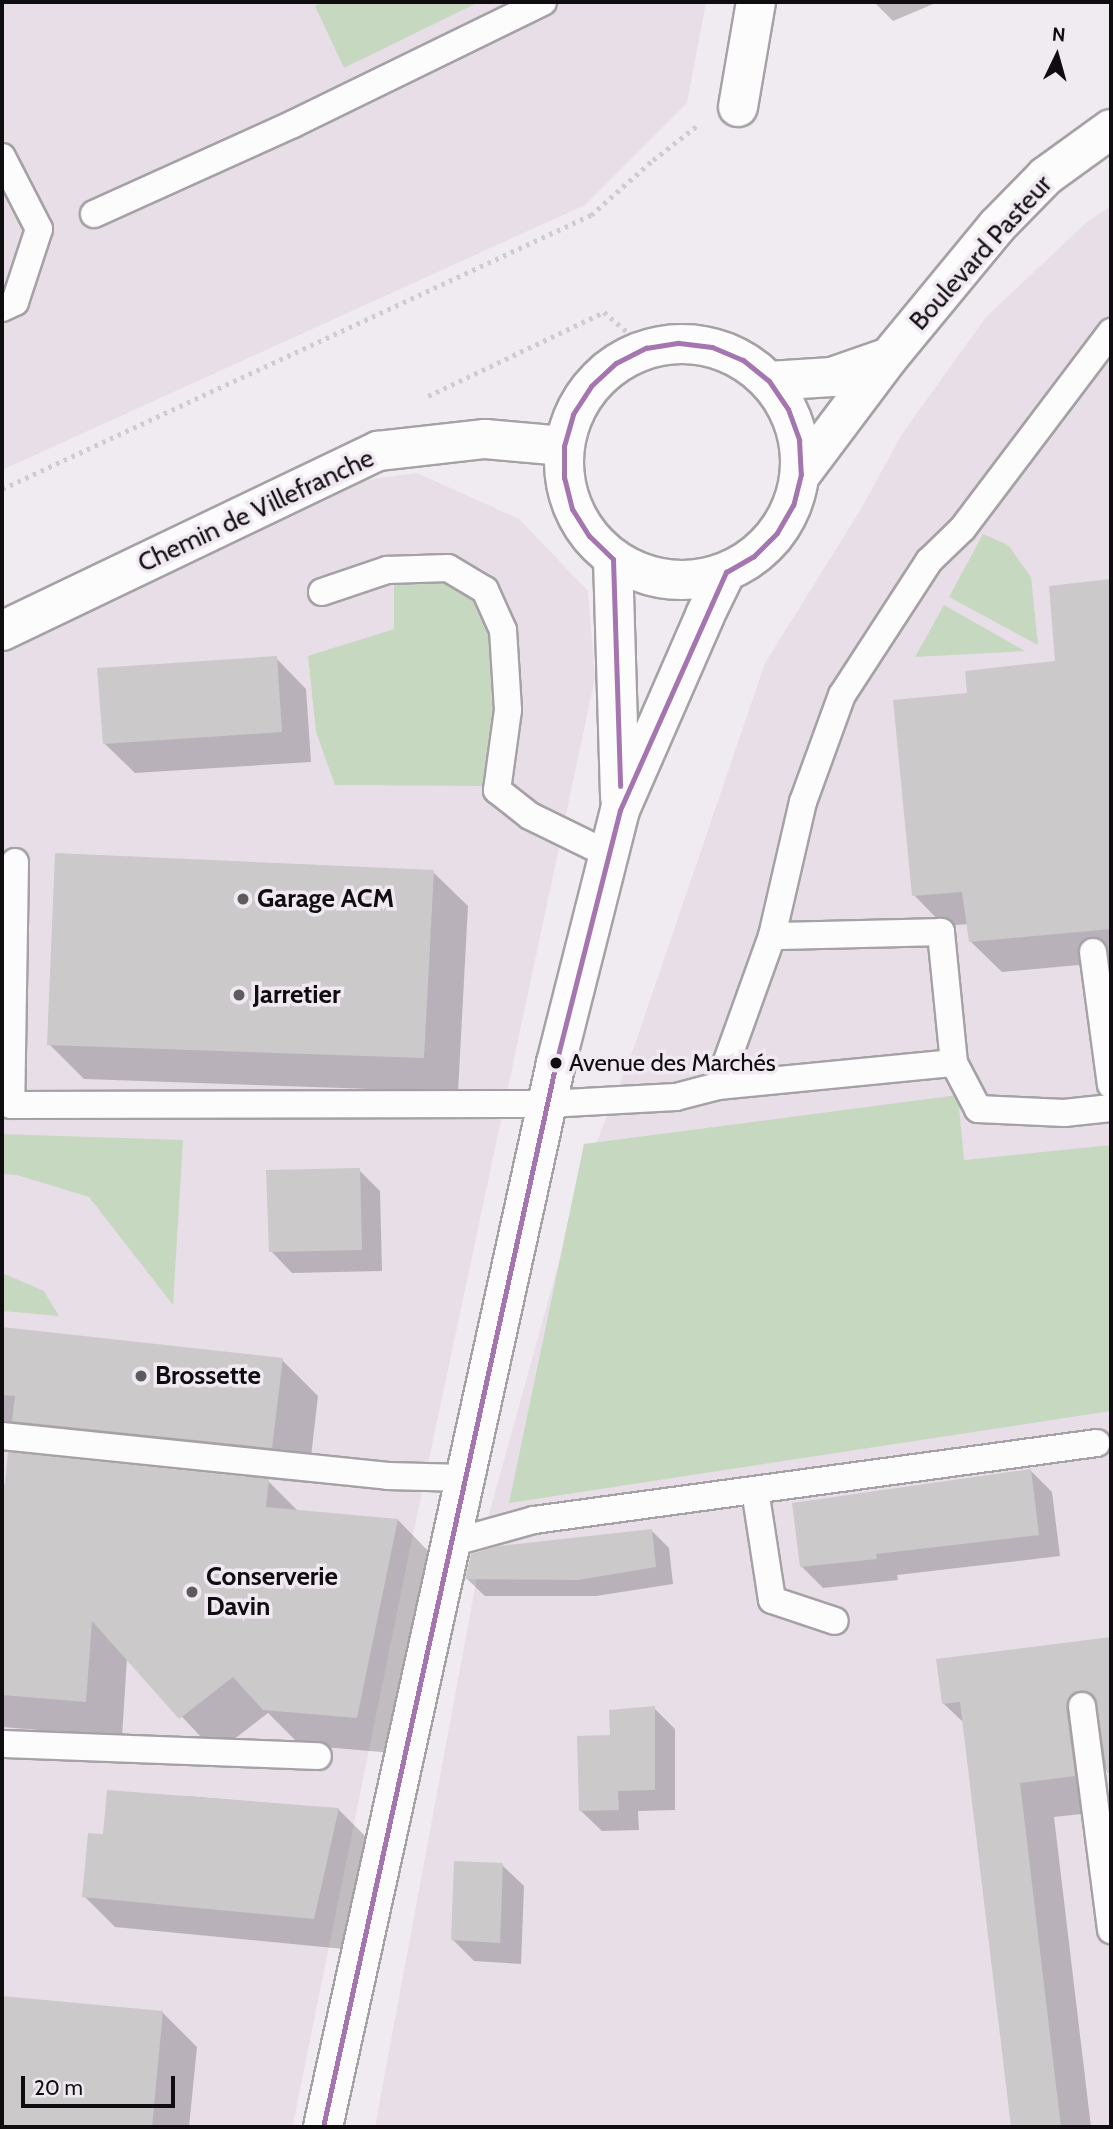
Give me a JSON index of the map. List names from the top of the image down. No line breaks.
{"streets":{"street":["Boulevard Pasteur","Chemin de Villefranche"]},"crossings":[["Boulevard Pasteur","Chemin de Villefranche"]],"places":["Garage ACM","Jarretier","Avenue des Marchés","Brossette","Conserverie Davin"],"scale_bar":"20 m","north":"top"}
